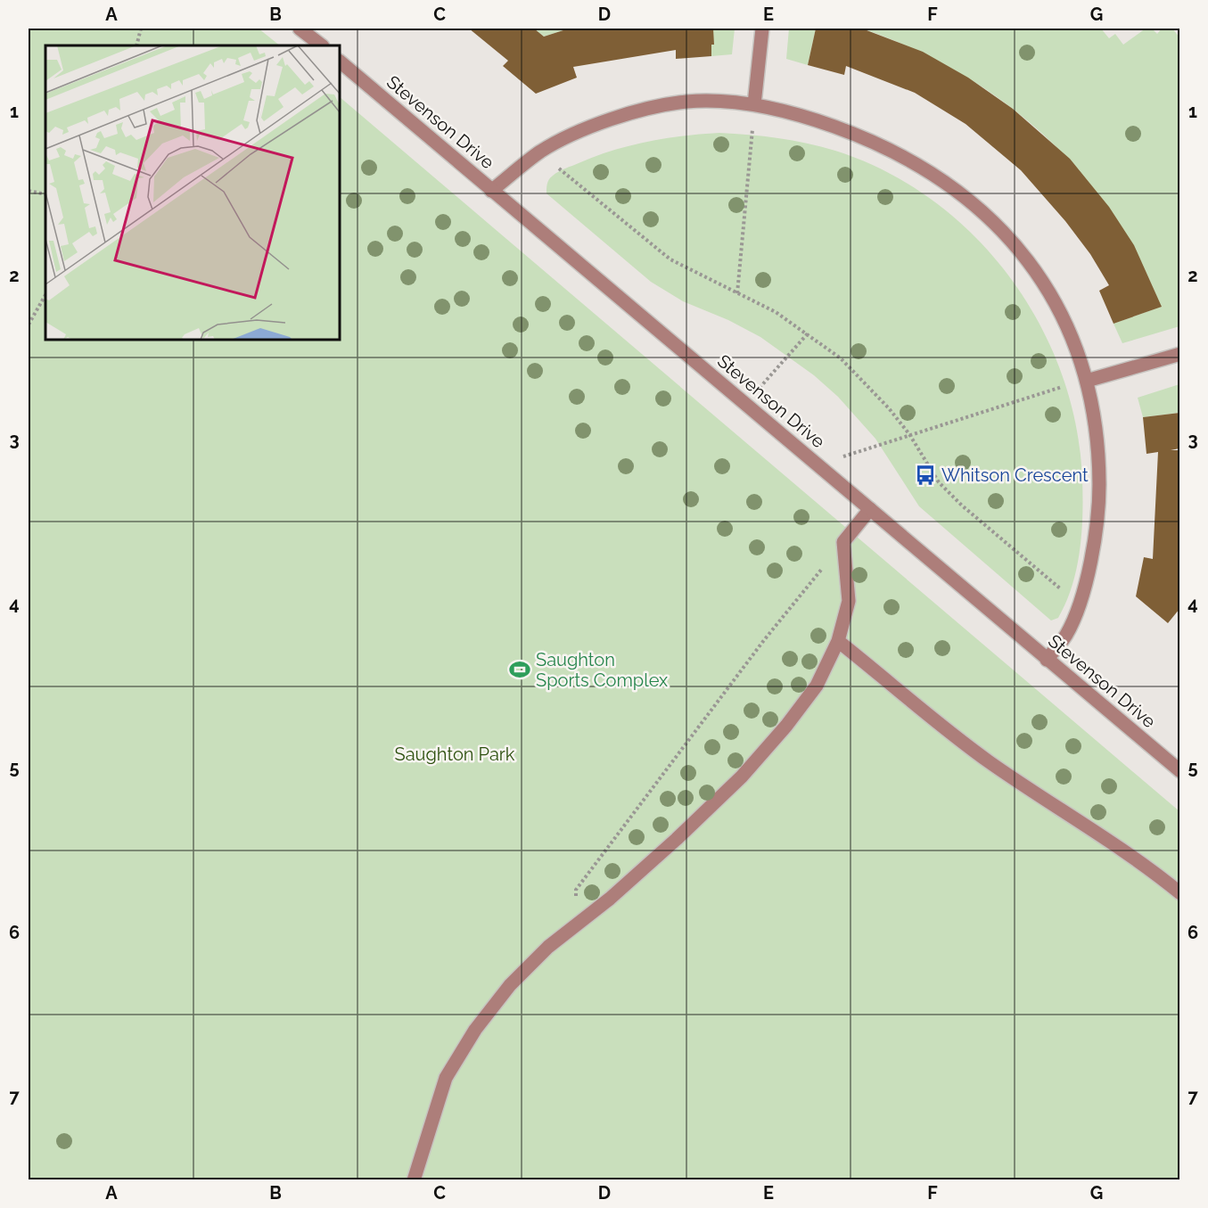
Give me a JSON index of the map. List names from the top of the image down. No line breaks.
{"streets":{"street":["Stevenson Drive"]},"parks":["Saughton Park"],"places":{"bus stop":["Whitson Crescent"],"sports":["Saughton Sports Complex"]},"grid":{"columns":["A","B","C","D","E","F","G"],"rows":["1","2","3","4","5","6","7"]}}
